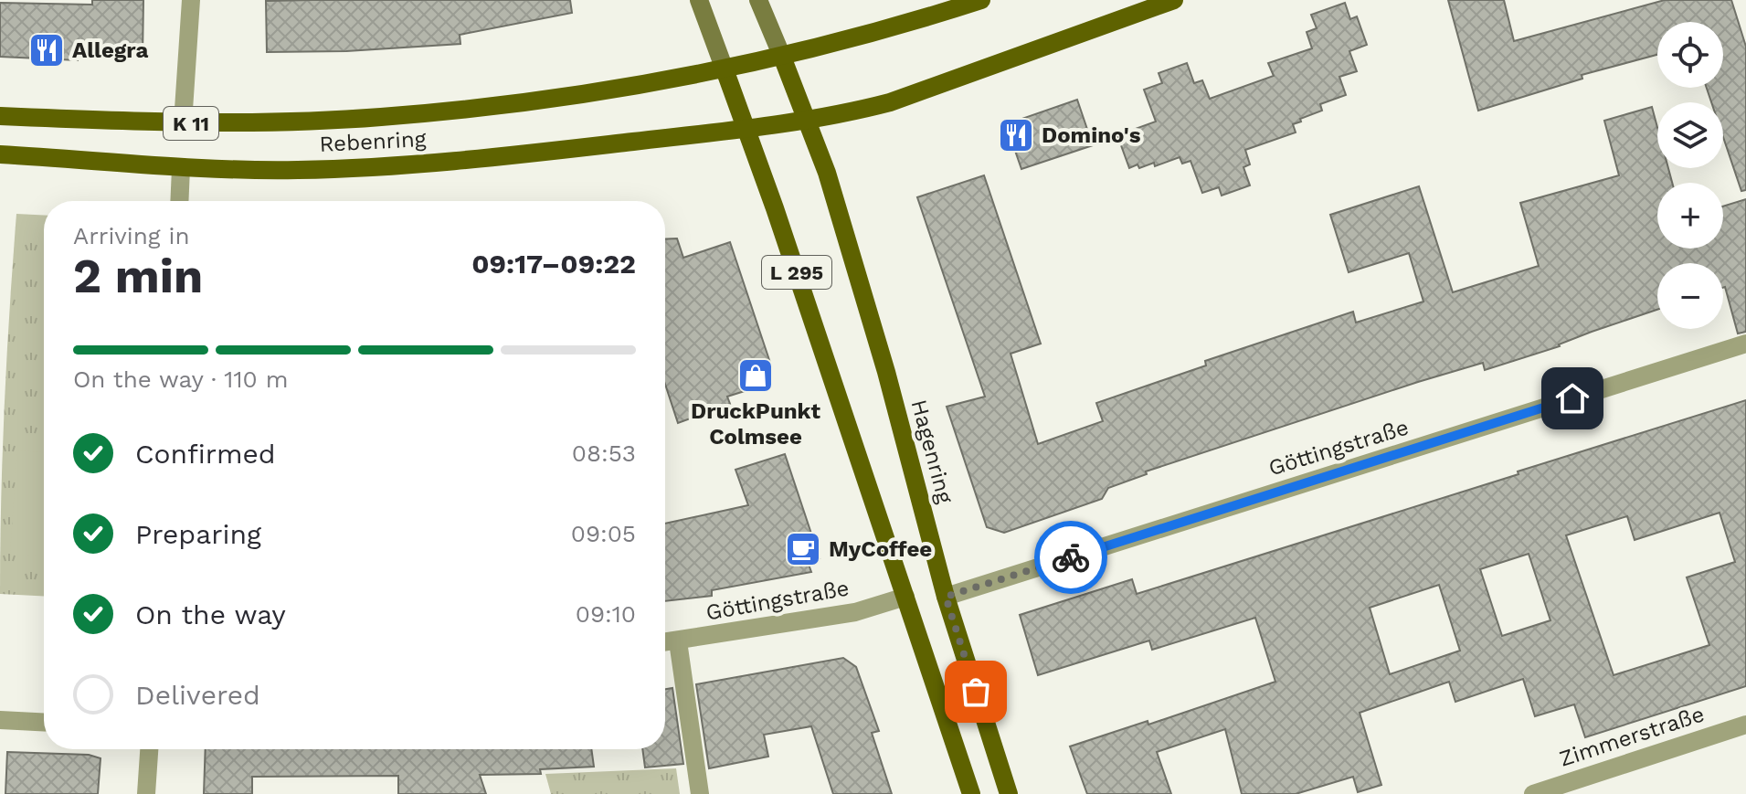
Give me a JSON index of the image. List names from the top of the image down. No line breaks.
{"streets":{"main road":["K 11","Rebenring","L 295","Hagenring"],"street":["Göttingstraße","Zimmerstraße"]},"crossings":[["K 11","Rebenring"],["K 11","L 295"],["Rebenring","L 295"],["Rebenring","Hagenring"],["L 295","Göttingstraße"],["L 295","Hagenring"],["Göttingstraße","Hagenring"]],"places":{"restaurant":["Allegra","Domino's"],"shop":["DruckPunkt Colmsee"],"cafe":["MyCoffee"]},"page":{"map_buttons":["+","−"],"heading":["2 min","Arriving in","09:17–09:22"],"bar":"On the way · 110 m","list":[["Confirmed","08:53"],["Preparing","09:05"],["On the way","09:10"],"Delivered"]}}
